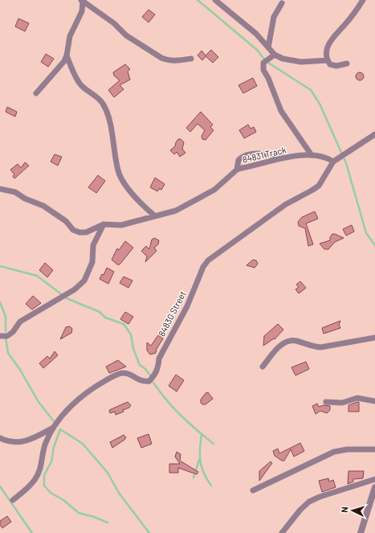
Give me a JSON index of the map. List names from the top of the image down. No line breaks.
{"streets":{"street":["84831 Track","84830 Street"]},"crossings":[["84831 Track","84830 Street"]],"north":"left"}
